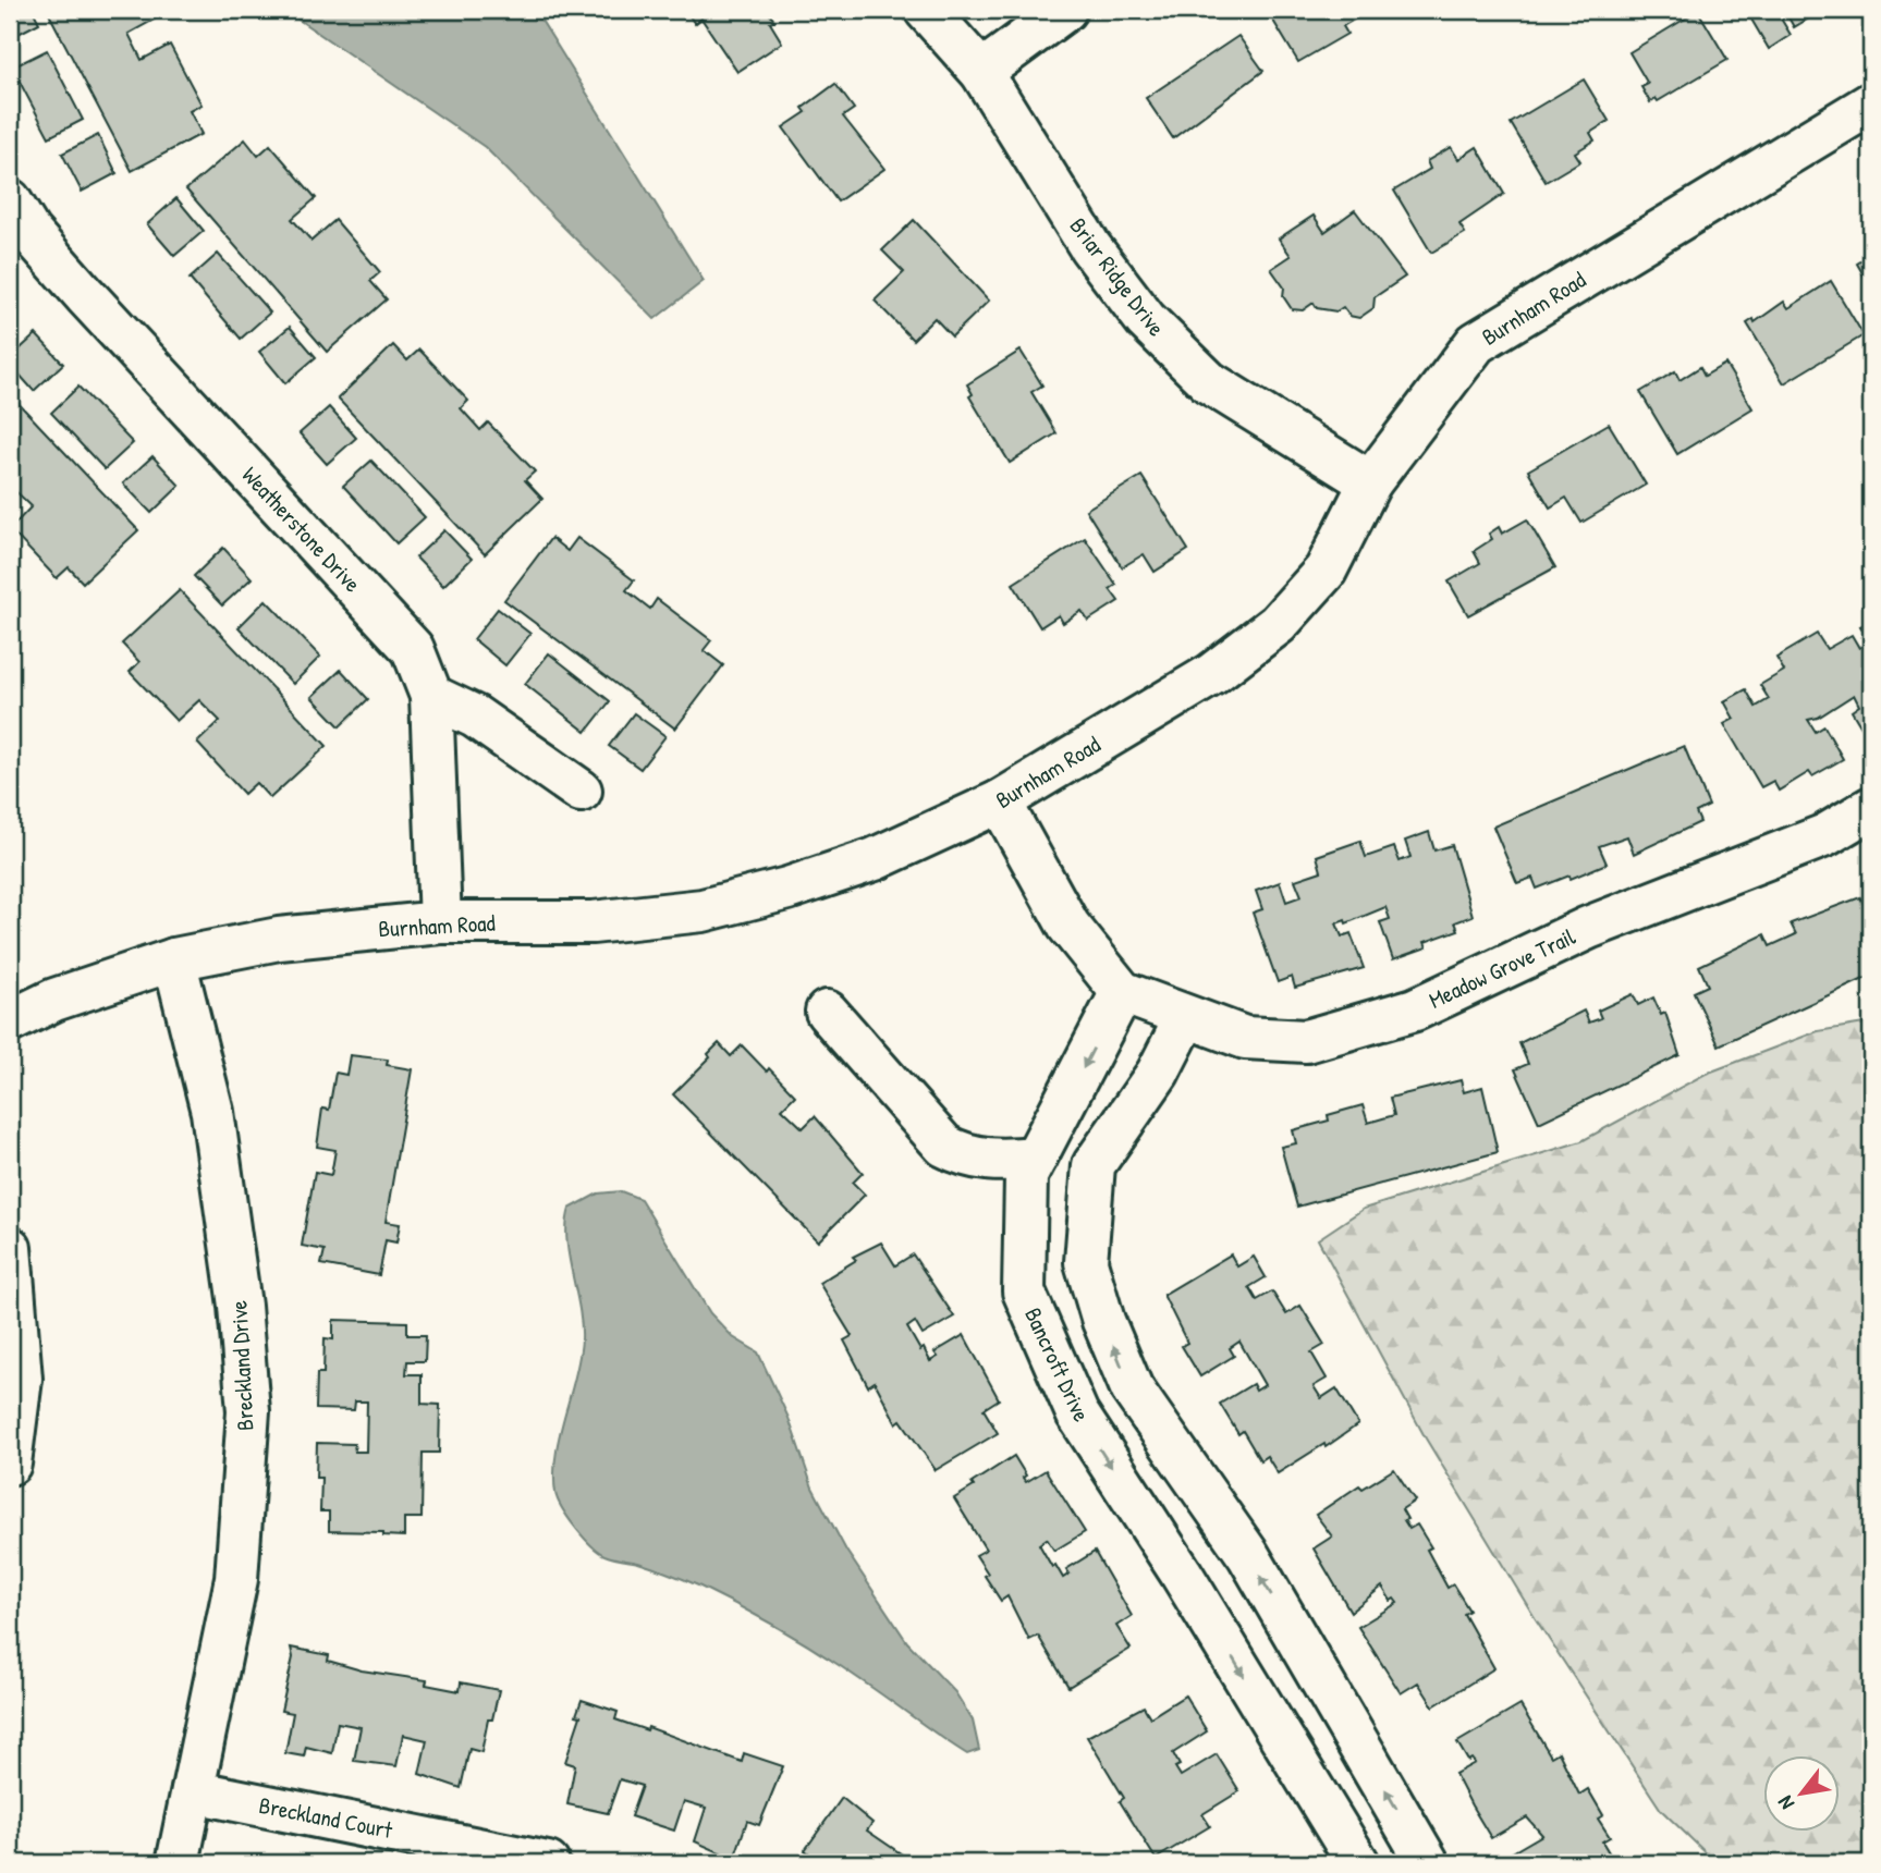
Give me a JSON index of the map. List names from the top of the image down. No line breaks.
{"streets":{"street":["Briar Ridge Drive","Burnham Road","Weatherstone Drive","Meadow Grove Trail","Bancroft Drive","Breckland Drive","Breckland Court"]},"crossings":[["Briar Ridge Drive","Burnham Road"],["Burnham Road","Weatherstone Drive"],["Burnham Road","Breckland Drive"],["Meadow Grove Trail","Bancroft Drive"],["Breckland Drive","Breckland Court"]],"north":"bottom left"}
